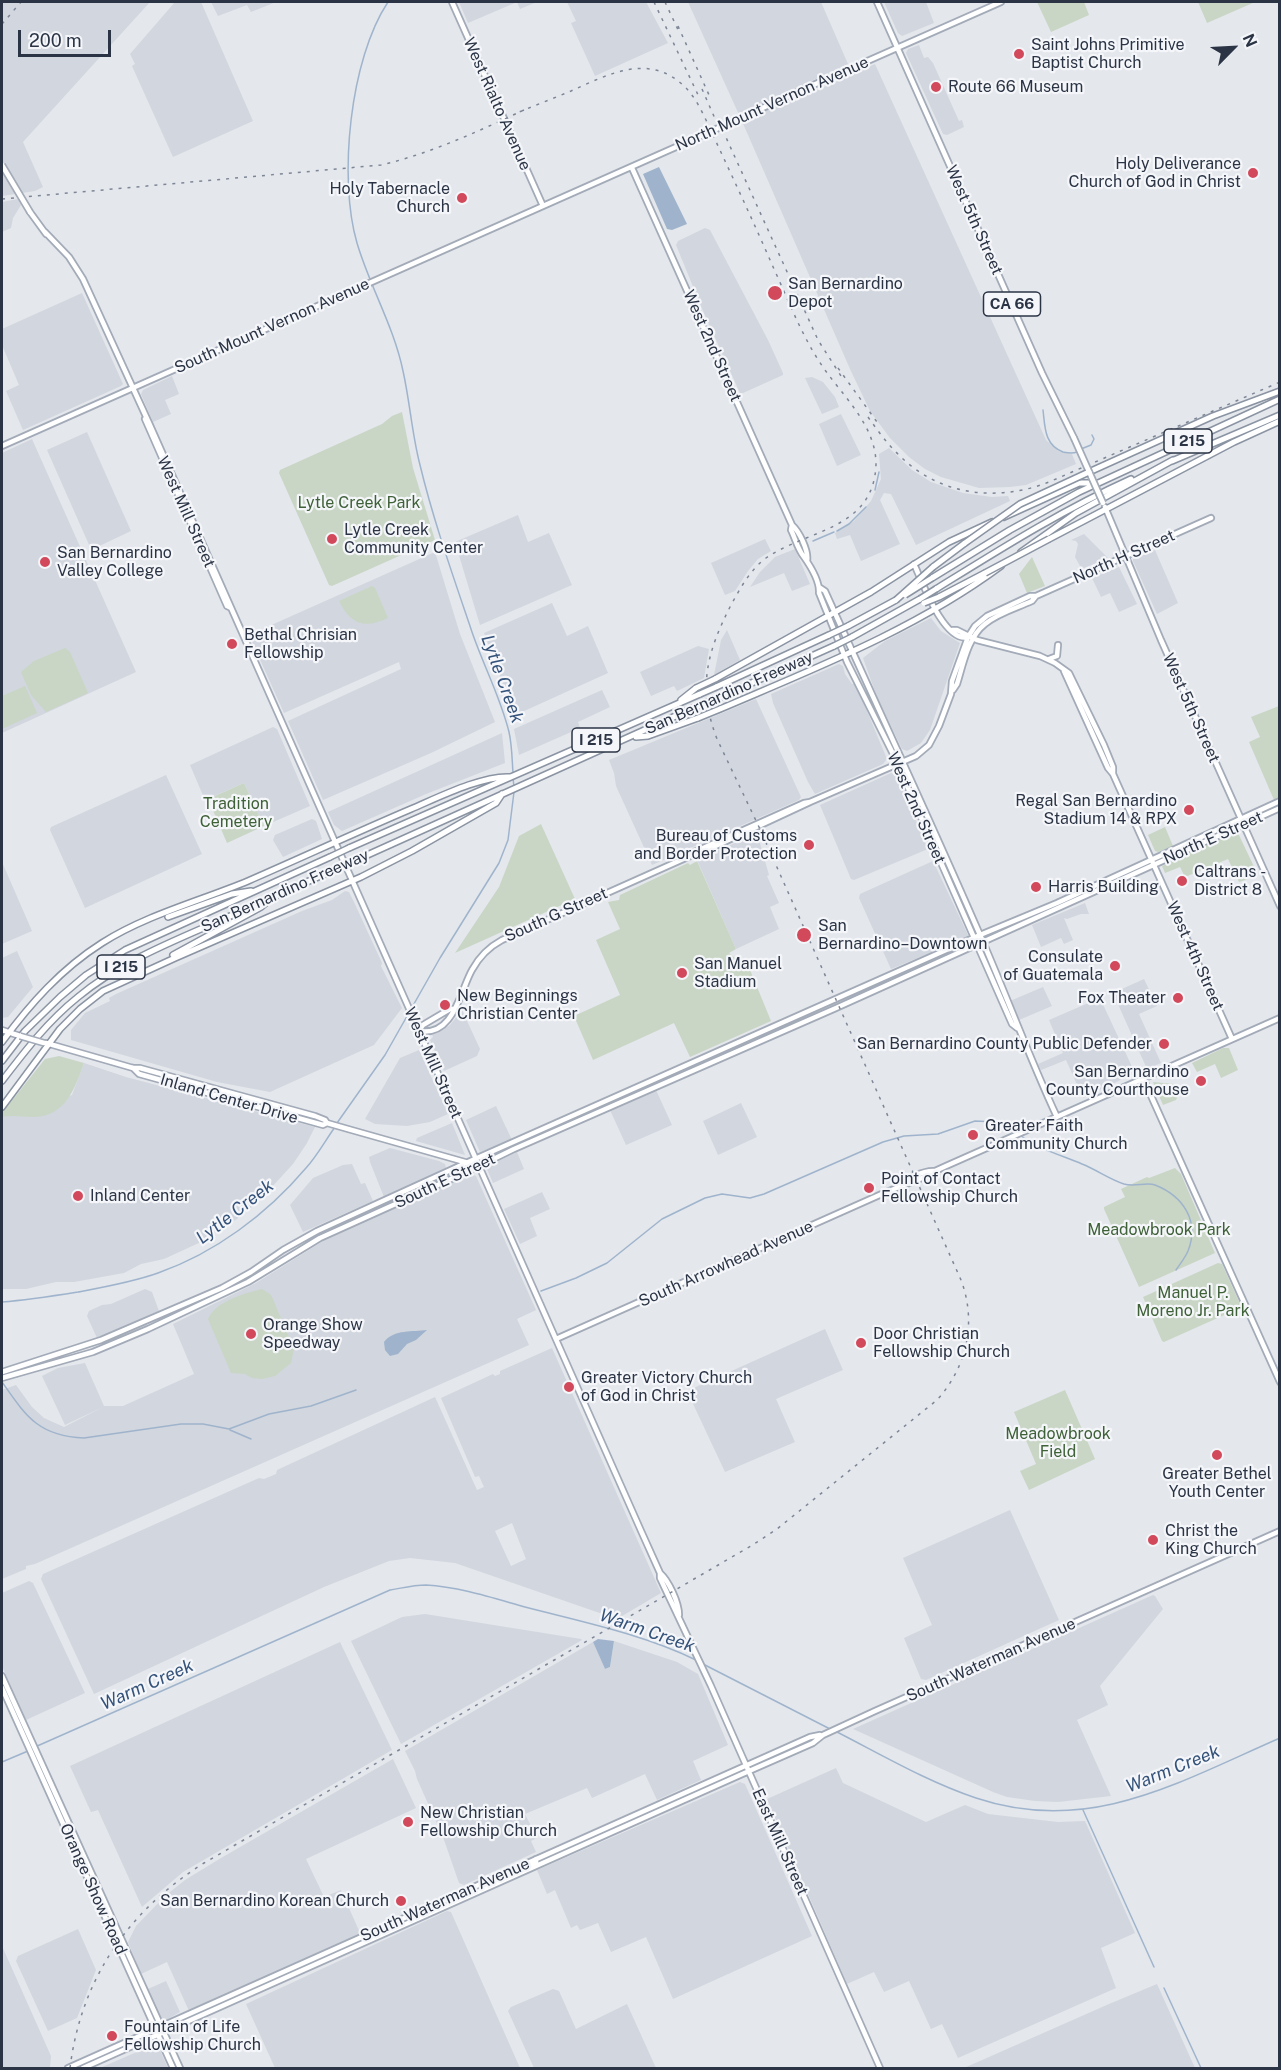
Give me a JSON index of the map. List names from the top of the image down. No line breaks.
{"streets":{"highway":["I 215","San Bernardino Freeway"],"main road":["West Rialto Avenue","North Mount Vernon Avenue","West 5th Street","CA 66","South Mount Vernon Avenue","West 2nd Street","West Mill Street","North H Street","North E Street","South G Street","West 4th Street","Inland Center Drive","South E Street","South Arrowhead Avenue","South Waterman Avenue","East Mill Street","Orange Show Road"]},"crossings":[["West Rialto Avenue","North Mount Vernon Avenue"],["West Rialto Avenue","South Mount Vernon Avenue"],["North Mount Vernon Avenue","West 5th Street"],["North Mount Vernon Avenue","South Mount Vernon Avenue"],["North Mount Vernon Avenue","West 2nd Street"],["West 5th Street","North H Street"],["West 5th Street","North E Street"],["South Mount Vernon Avenue","West Mill Street"],["West 2nd Street","North E Street"],["West 2nd Street","South G Street"],["West 2nd Street","South E Street"],["West 2nd Street","South Arrowhead Avenue"],["West Mill Street","South G Street"],["West Mill Street","Inland Center Drive"],["West Mill Street","South E Street"],["West Mill Street","South Arrowhead Avenue"],["West Mill Street","East Mill Street"],["North H Street","South G Street"],["North E Street","West 4th Street"],["North E Street","South E Street"],["West 4th Street","South Arrowhead Avenue"],["Inland Center Drive","South E Street"],["South Waterman Avenue","East Mill Street"],["South Waterman Avenue","Orange Show Road"]],"water":["Lytle Creek","Warm Creek"],"parks":["Lytle Creek Park","Tradition Cemetery","Meadowbrook Park","Manuel P. Moreno Jr. Park","Meadowbrook Field"],"places":["Saint Johns Primitive Baptist Church","Route 66 Museum","Holy Deliverance Church of God in Christ","Holy Tabernacle Church","San Bernardino Depot","Lytle Creek Community Center","San Bernardino Valley College","Bethal Chrisian Fellowship","Regal San Bernardino Stadium 14 & RPX","Bureau of Customs and Border Protection","Caltrans - District 8","Harris Building","San Bernardino–Downtown","Consulate of Guatemala","San Manuel Stadium","Fox Theater","New Beginnings Christian Center","San Bernardino County Public Defender","San Bernardino County Courthouse","Greater Faith Community Church","Point of Contact Fellowship Church","Inland Center","Orange Show Speedway","Door Christian Fellowship Church","Greater Victory Church of God in Christ","Greater Bethel Youth Center","Christ the King Church","New Christian Fellowship Church","San Bernardino Korean Church","Fountain of Life Fellowship Church"],"scale_bar":"200 m","north":"top right"}
